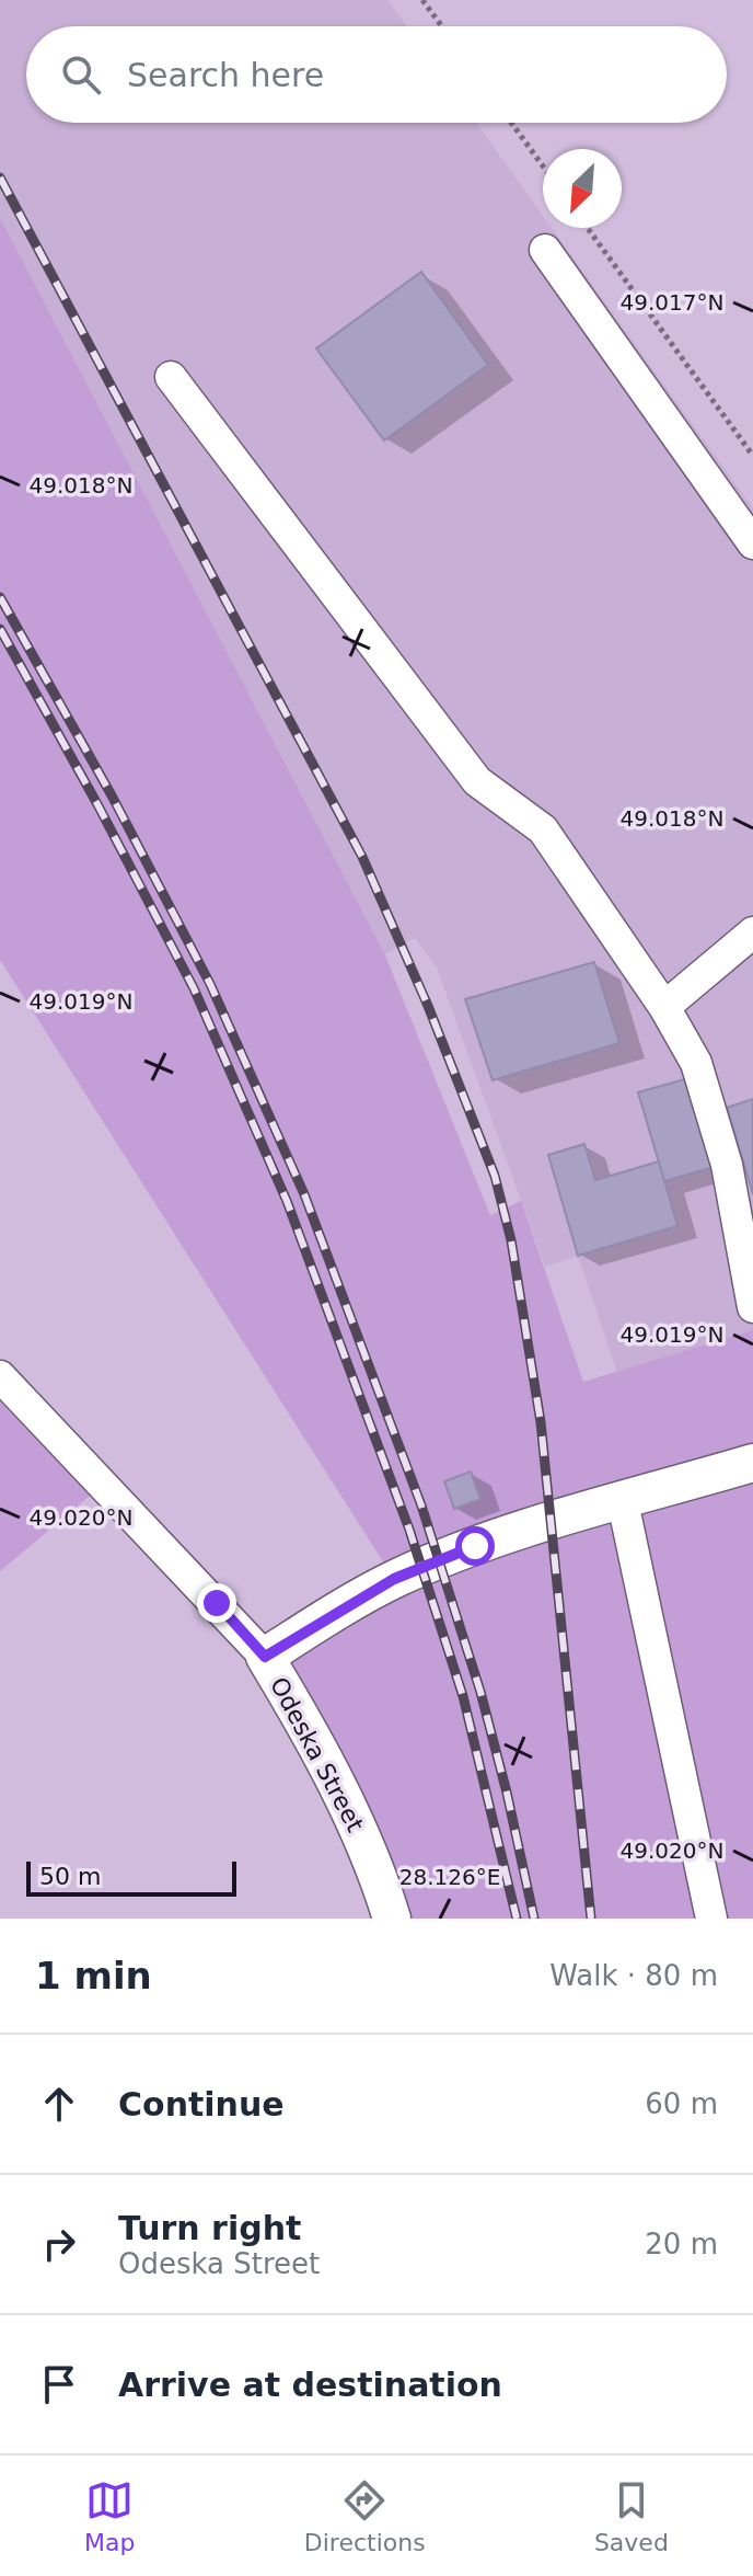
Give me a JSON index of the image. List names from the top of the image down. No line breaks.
{"streets":{"main road":["Odeska Street"]},"scale_bar":"50 m","north":"bottom left","page":{"search":"Search here","scale":"50 m","heading":["1 min","Walk · 80 m"],"list":[["Continue","60 m"],["Turn right","Odeska Street","20 m"],"Arrive at destination"],"nav":["Map","Directions","Saved"]},"coordinates":["49.017°N","49.018°N","49.019°N","49.020°N","28.126°E"]}
